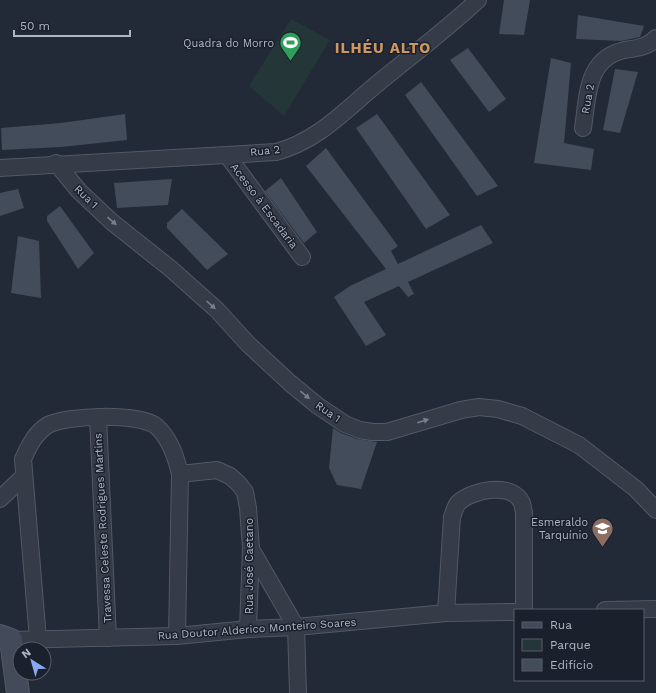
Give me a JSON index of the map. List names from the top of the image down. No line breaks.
{"streets":{"street":["Rua 2","Rua 1","Acesso à Escadaria","Travessa Celeste Rodrigues Martins","Rua José Caetano","Rua Doutor Alderico Monteiro Soares"]},"crossings":[["Rua 2","Rua 1"],["Rua 2","Acesso à Escadaria"],["Travessa Celeste Rodrigues Martins","Rua Doutor Alderico Monteiro Soares"],["Rua José Caetano","Rua Doutor Alderico Monteiro Soares"]],"one_way":["Rua 1"],"districts":["ILHÉU ALTO"],"places":{"sports":["Quadra do Morro"],"school or university":["Esmeraldo Tarquínio"]},"legend":["Rua","Parque","Edifício"],"scale_bar":"50 m","north":"top left"}
